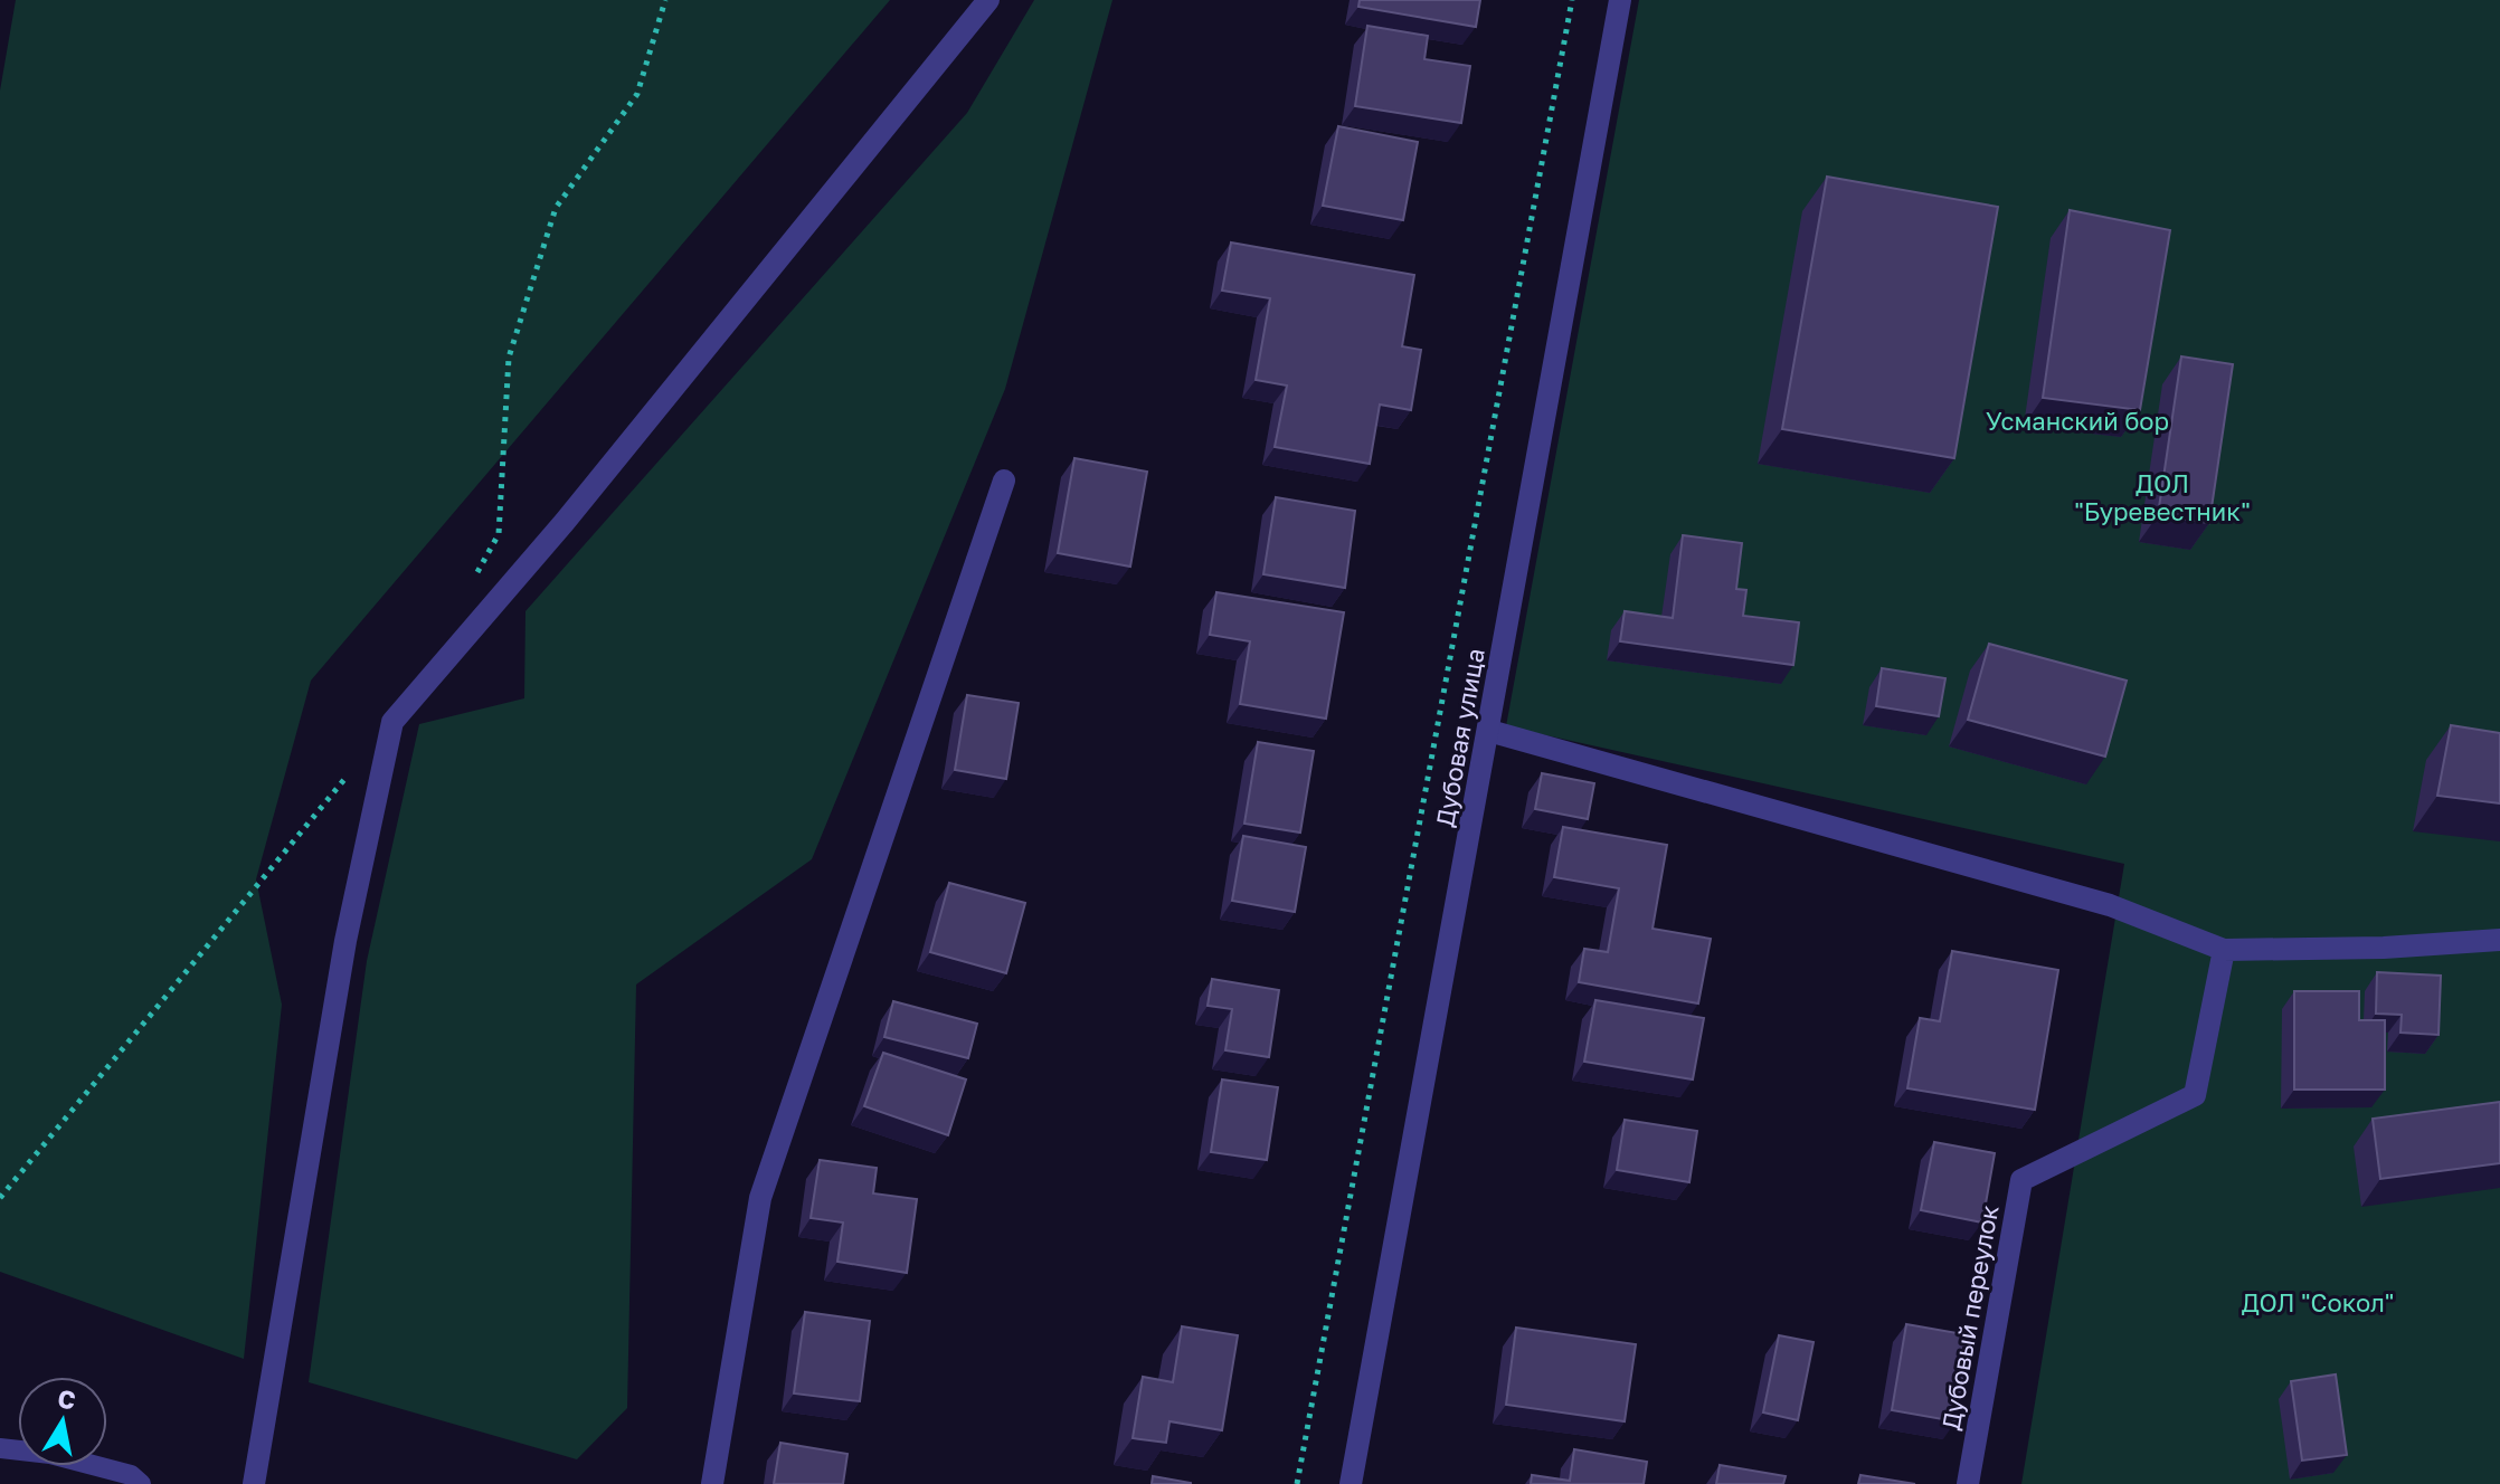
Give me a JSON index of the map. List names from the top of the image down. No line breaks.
{"streets":{"street":["Дубовая улица","Дубовый переулок"]},"parks":["Усманский бор","ДОЛ \"Буревестник\"","ДОЛ \"Сокол\""],"north":"top"}
